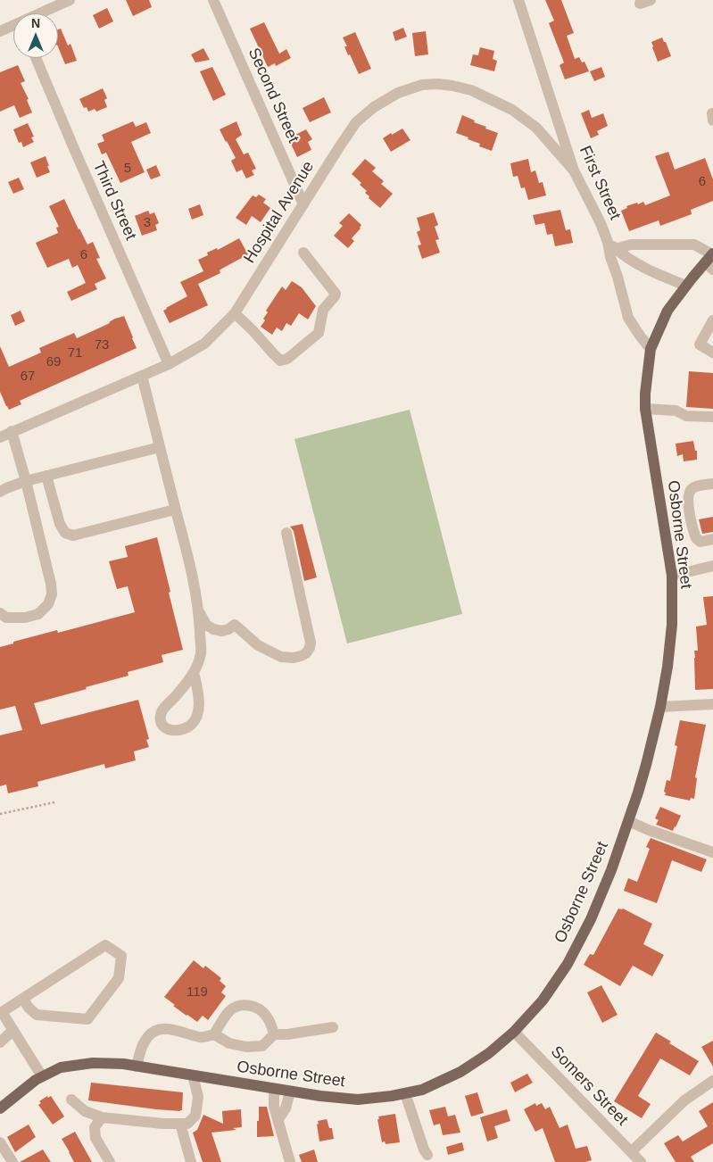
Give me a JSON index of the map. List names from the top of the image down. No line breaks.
{"streets":{"main road":["Osborne Street"],"street":["Second Street","First Street","Third Street","Hospital Avenue","Somers Street"]},"crossings":[["Second Street","Hospital Avenue"],["First Street","Hospital Avenue"],["First Street","Osborne Street"],["Third Street","Hospital Avenue"],["Osborne Street","Somers Street"]],"house_numbers":["5","6","3","6","73","71","69","67","119"],"north":"top"}
